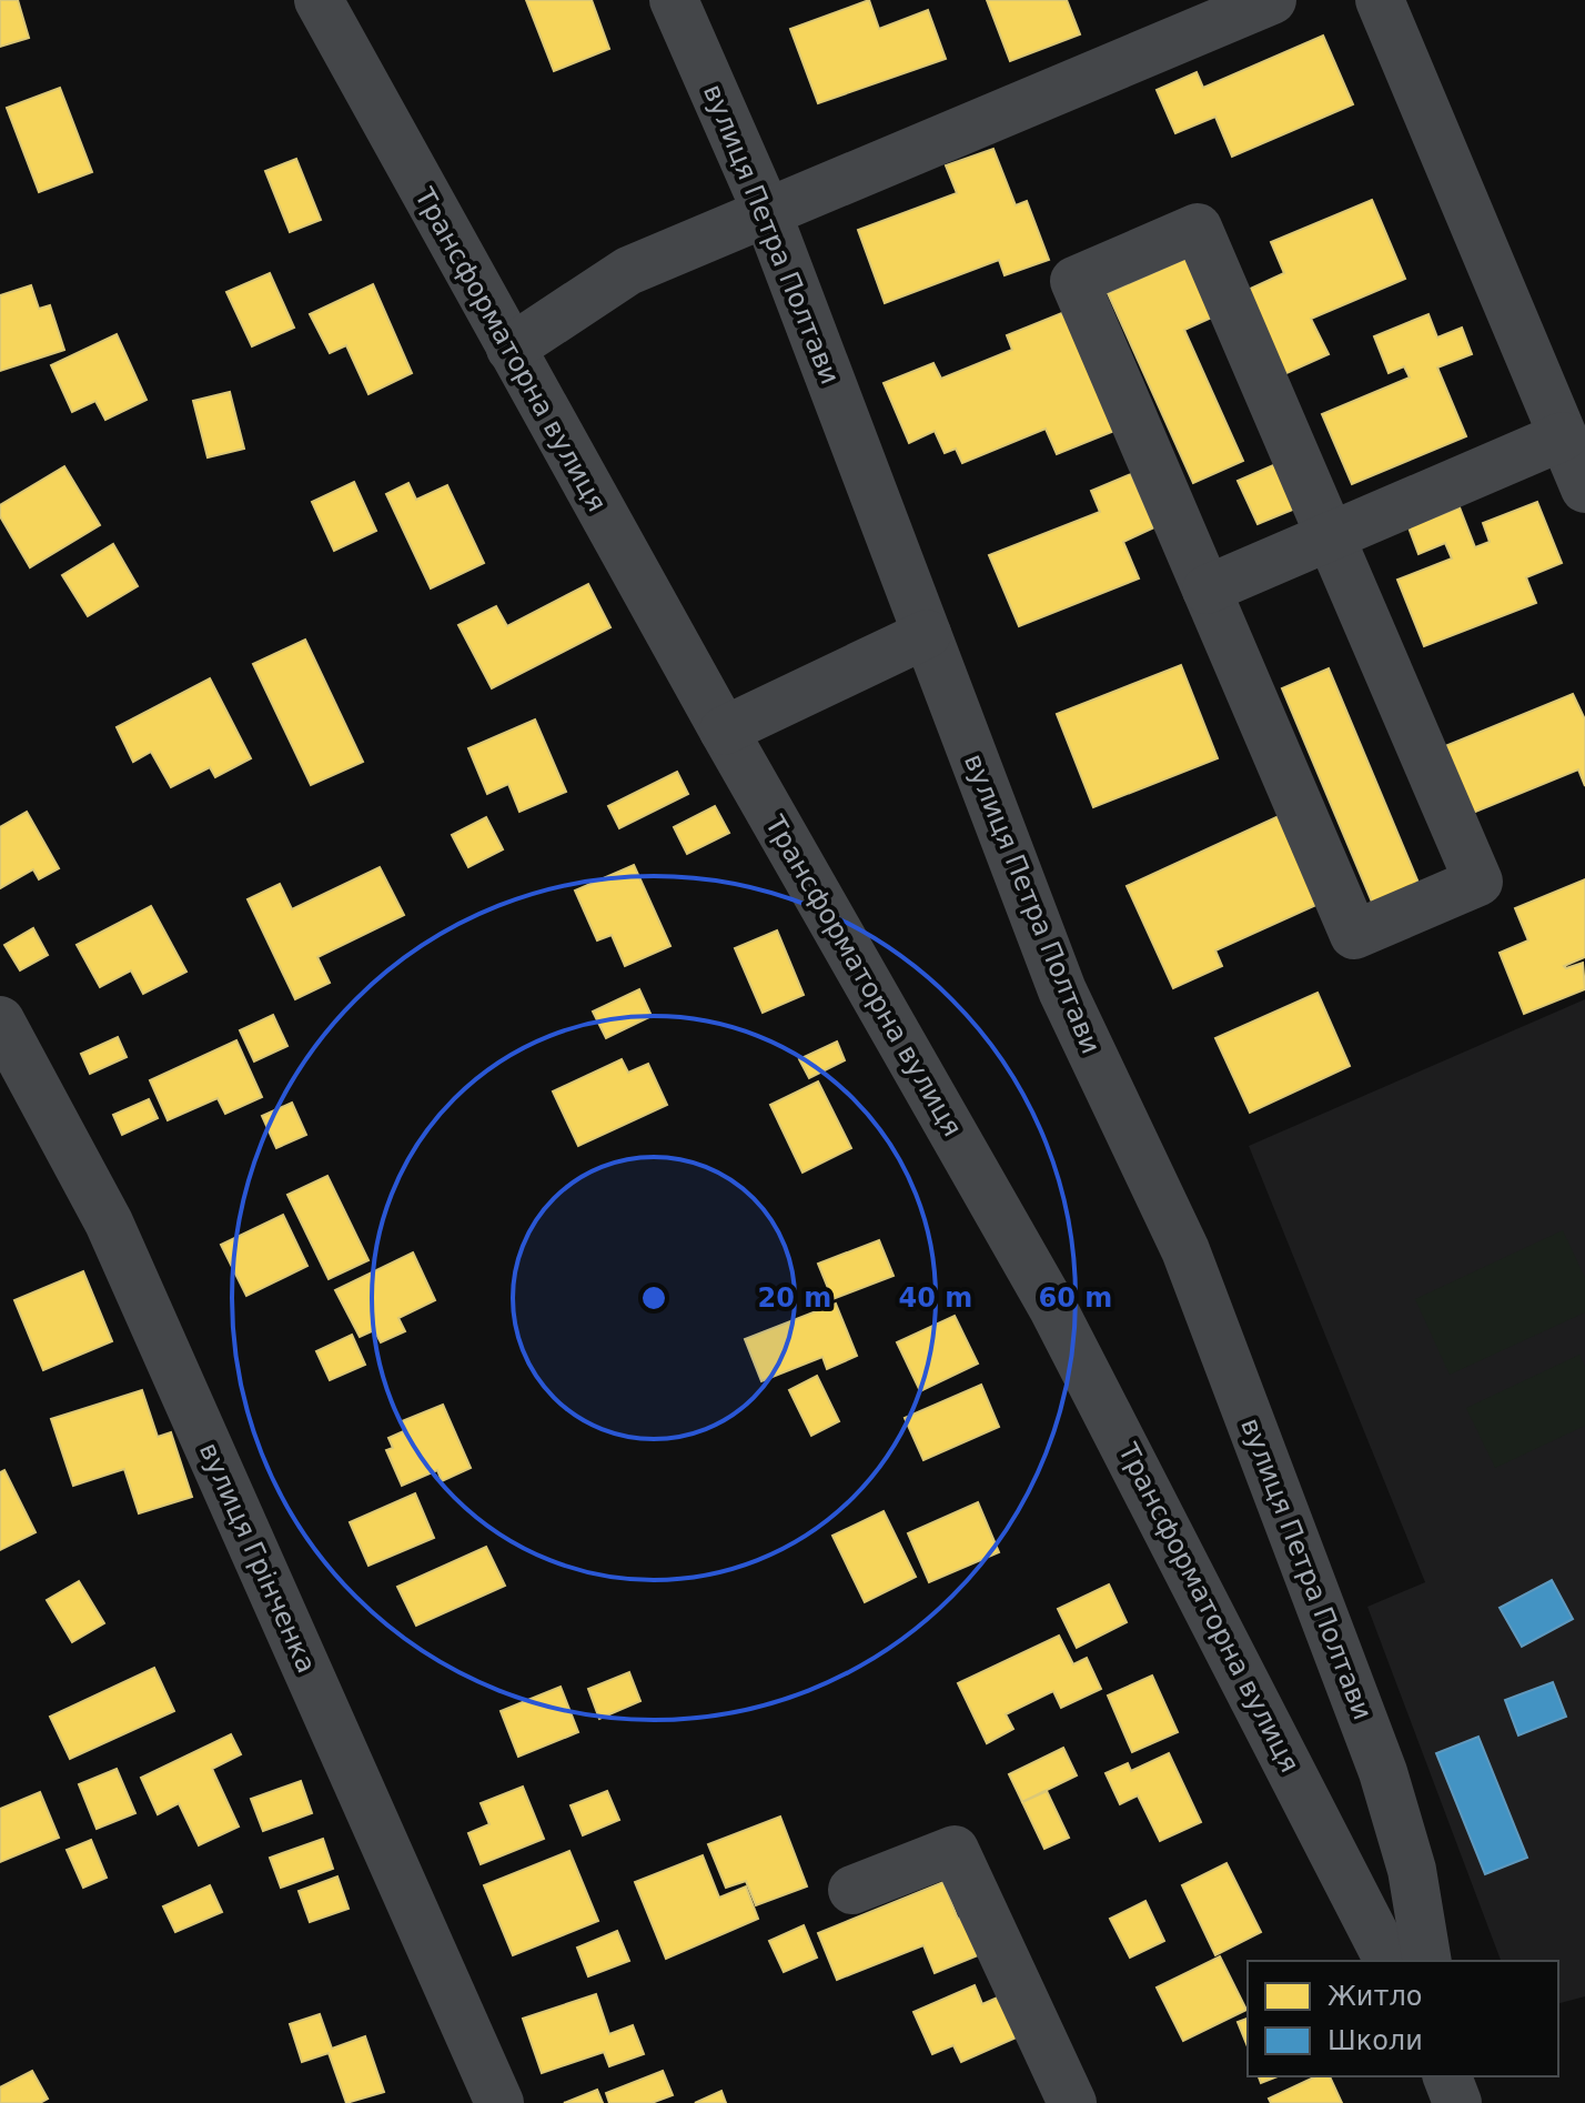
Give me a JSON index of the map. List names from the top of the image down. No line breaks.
{"streets":{"street":["вулиця Петра Полтави","Трансформаторна вулиця","вулиця Грінченка"]},"legend":["Житло","Школи"],"rings":["20 m","40 m","60 m"]}
